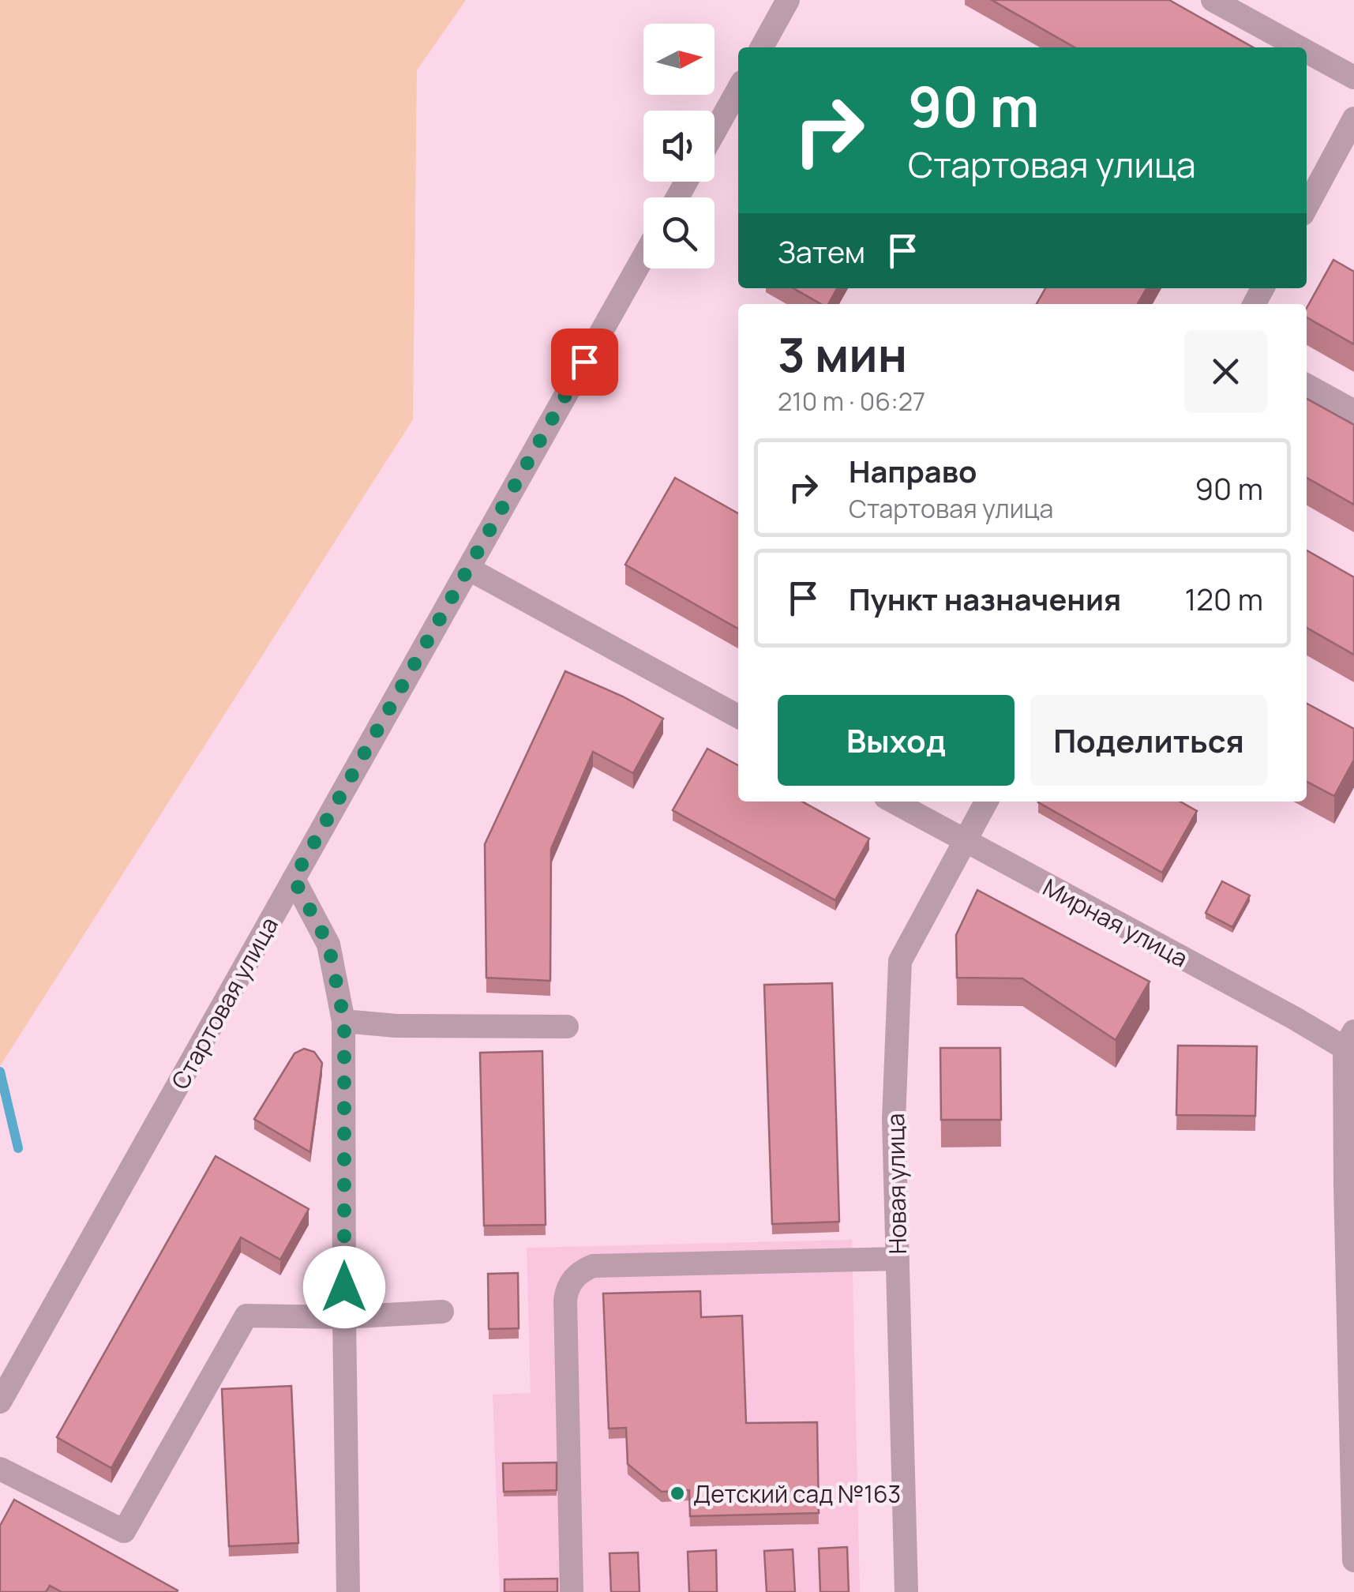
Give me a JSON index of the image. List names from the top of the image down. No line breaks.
{"streets":{"street":["Мирная улица","Стартовая улица","Новая улица"]},"crossings":[["Мирная улица","Новая улица"]],"places":["Детский сад №163"],"north":"right","page":{"turn":["90 m","Стартовая улица"],"then":"Затем","heading":["3 мин","210 m · 06:27"],"list":[{"name":"Направо","note":"Стартовая улица","value":"90 m"},{"name":"Пункт назначения","value":"120 m"}],"buttons":["Выход","Поделиться"]}}
